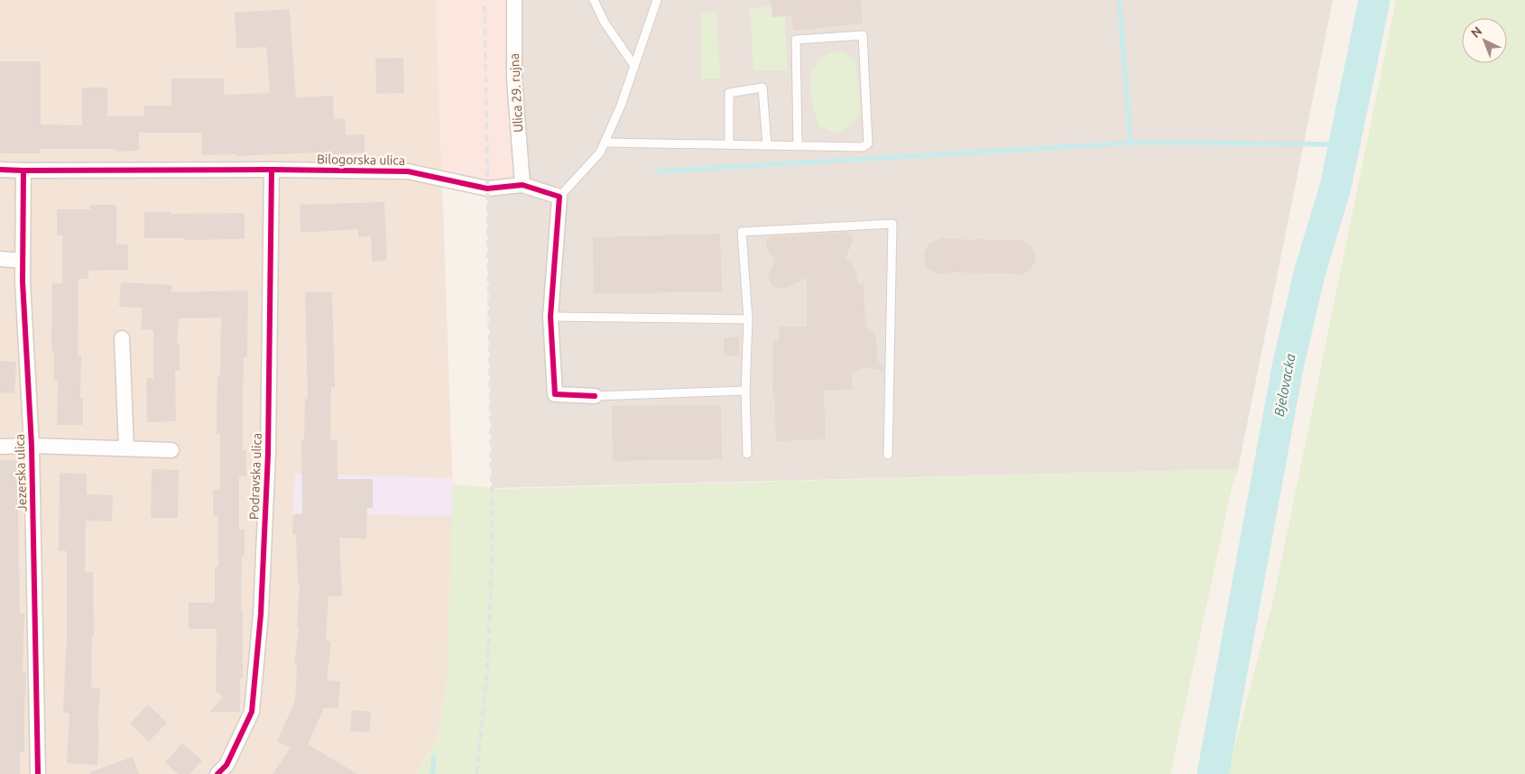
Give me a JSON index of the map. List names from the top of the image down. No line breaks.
{"streets":{"street":["Ulica 29. rujna","Bilogorska ulica","Jezerska ulica","Podravska ulica"]},"crossings":[["Ulica 29. rujna","Bilogorska ulica"],["Bilogorska ulica","Jezerska ulica"],["Bilogorska ulica","Podravska ulica"]],"water":["Bjelovacka"],"north":"top left"}
